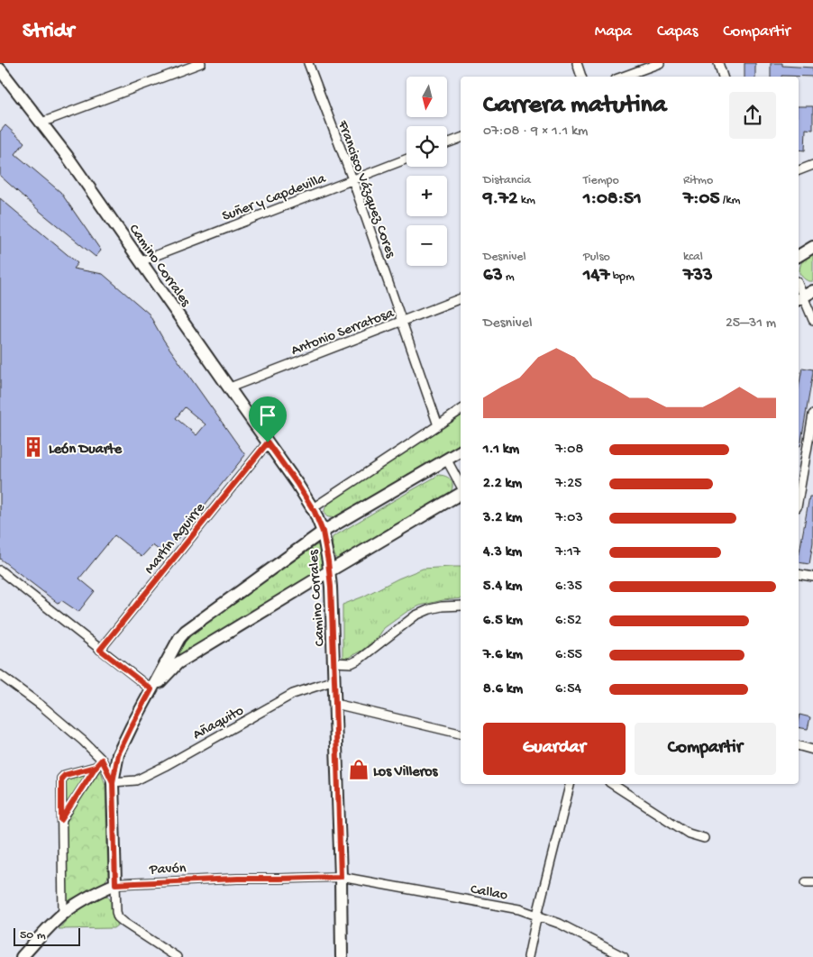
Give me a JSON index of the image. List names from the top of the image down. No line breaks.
{"streets":{"street":["Francisco Vázquez Cores","Suñer y Capdevilla","Camino Corrales","Antonio Serratosa","Martín Aguirre","Añaquito","Pavón","Callao"]},"crossings":[["Francisco Vázquez Cores","Suñer y Capdevilla"],["Francisco Vázquez Cores","Antonio Serratosa"],["Suñer y Capdevilla","Camino Corrales"],["Camino Corrales","Antonio Serratosa"],["Camino Corrales","Martín Aguirre"],["Camino Corrales","Añaquito"],["Camino Corrales","Pavón"],["Camino Corrales","Callao"],["Pavón","Callao"]],"places":{"building":["León Duarte"],"shop":["Los Villeros"]},"scale_bar":"50 m","north":"bottom","page":{"header":"Stridr","nav":["Mapa","Capas","Compartir"],"map_buttons":["+","−"],"heading":["Carrera matutina","07:08 · 9 × 1.1 km"],"stats":[["Distancia","9.72 km"],["Tiempo","1:08:51"],["Ritmo","7:05 /km"],["Desnivel","63 m"],["Pulso","147 bpm"],["kcal","733"]],"chart":["Desnivel","25–31 m"],"list":[{"name":"1.1 km","note":"7:08"},{"name":"2.2 km","note":"7:25"},{"name":"3.2 km","note":"7:03"},{"name":"4.3 km","note":"7:17"},{"name":"5.4 km","note":"6:35"},{"name":"6.5 km","note":"6:52"},{"name":"7.6 km","note":"6:55"},{"name":"8.6 km","note":"6:54"}],"buttons":["Guardar","Compartir"],"scale":"50 m"}}
